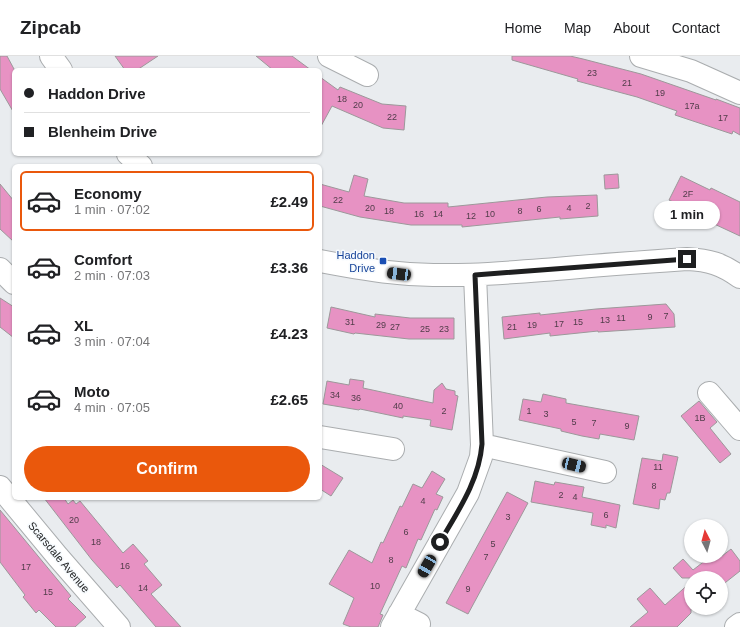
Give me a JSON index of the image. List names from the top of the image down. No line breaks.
{"streets":{"street":["Scarsdale Avenue"]},"places":{"transit":["Haddon Drive"]},"house_numbers":["23","21","19","18","20","17a","22","17","2F","22","2","20","4","6","18","8","16","14","10","12","7","9","11","13","31","15","17","29","19","27","21","25","23","34","36","40","2","1","3","1B","5","7","9","11","8","2","4","4","6","3","20","6","18","5","7","8","16","17","10","14","9","15"],"north":"top","page":{"header":"Zipcab","nav":["Home","Map","About","Contact"],"banner":["Haddon Drive","Blenheim Drive"],"list":[{"name":"Economy","note":"1 min · 07:02","value":"£2.49"},{"name":"Comfort","note":"2 min · 07:03","value":"£3.36"},{"name":"XL","note":"3 min · 07:04","value":"£4.23"},{"name":"Moto","note":"4 min · 07:05","value":"£2.65"}],"bubble":"1 min","buttons":"Confirm"}}
